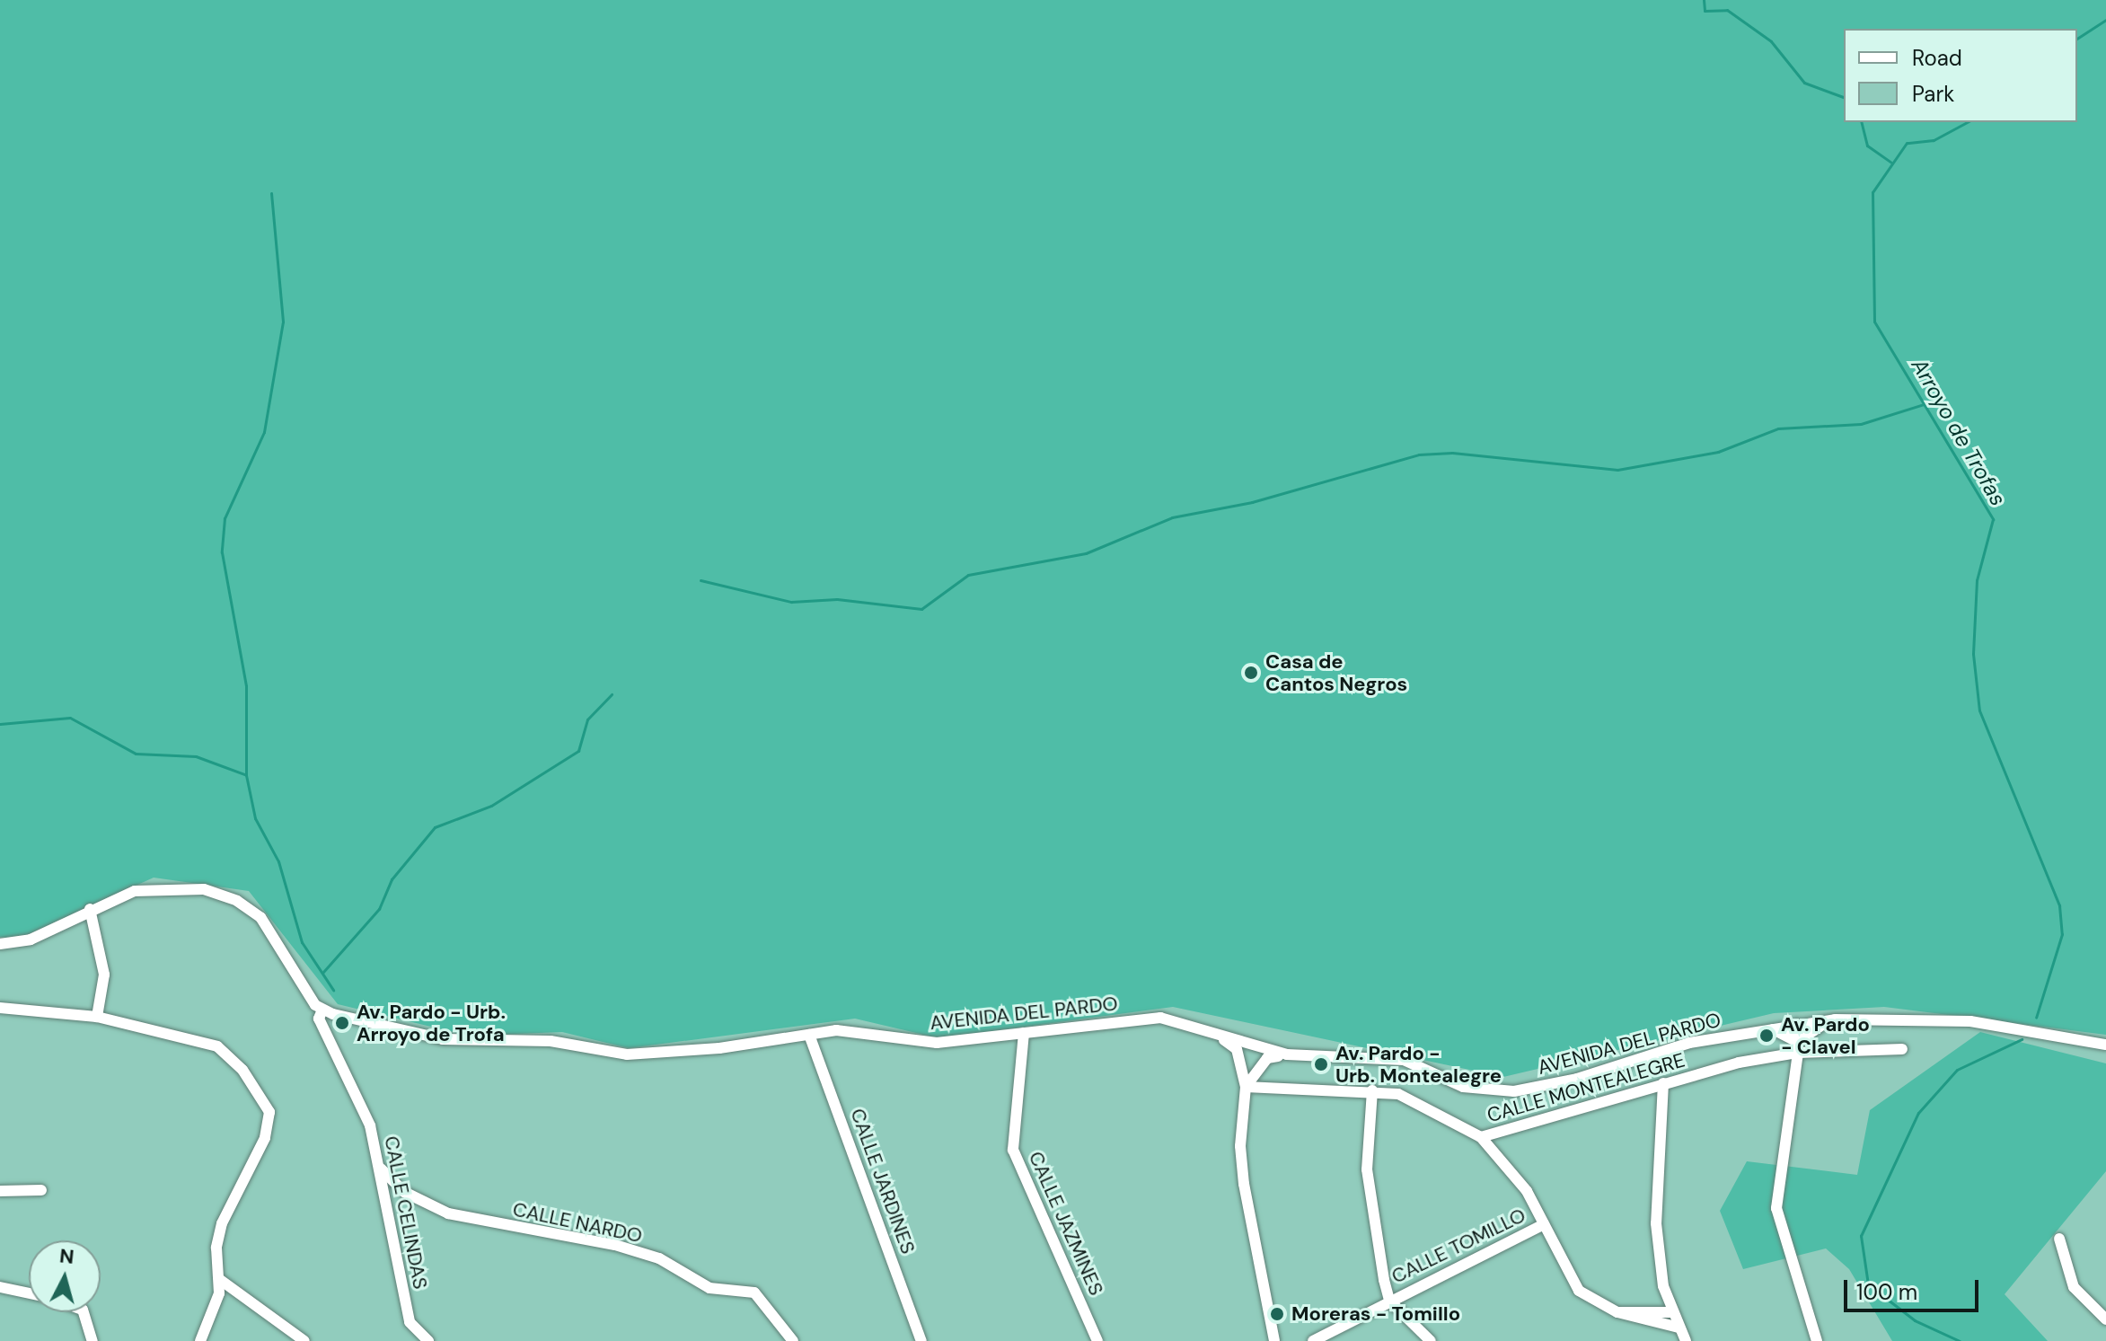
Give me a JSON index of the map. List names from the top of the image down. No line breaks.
{"streets":{"street":["AVENIDA DEL PARDO","CALLE MONTEALEGRE","CALLE JARDINES","CALLE CELINDAS","CALLE NARDO","CALLE JAZMINES","CALLE TOMILLO"]},"crossings":[["AVENIDA DEL PARDO","CALLE JARDINES"],["AVENIDA DEL PARDO","CALLE CELINDAS"],["AVENIDA DEL PARDO","CALLE JAZMINES"],["CALLE CELINDAS","CALLE NARDO"]],"water":["Arroyo de Trofas"],"places":["Casa de Cantos Negros","Av. Pardo - Urb. Arroyo de Trofa","Av. Pardo - Clavel","Av. Pardo - Urb. Montealegre","Moreras - Tomillo"],"legend":["Road","Park"],"scale_bar":"100 m","north":"top"}
